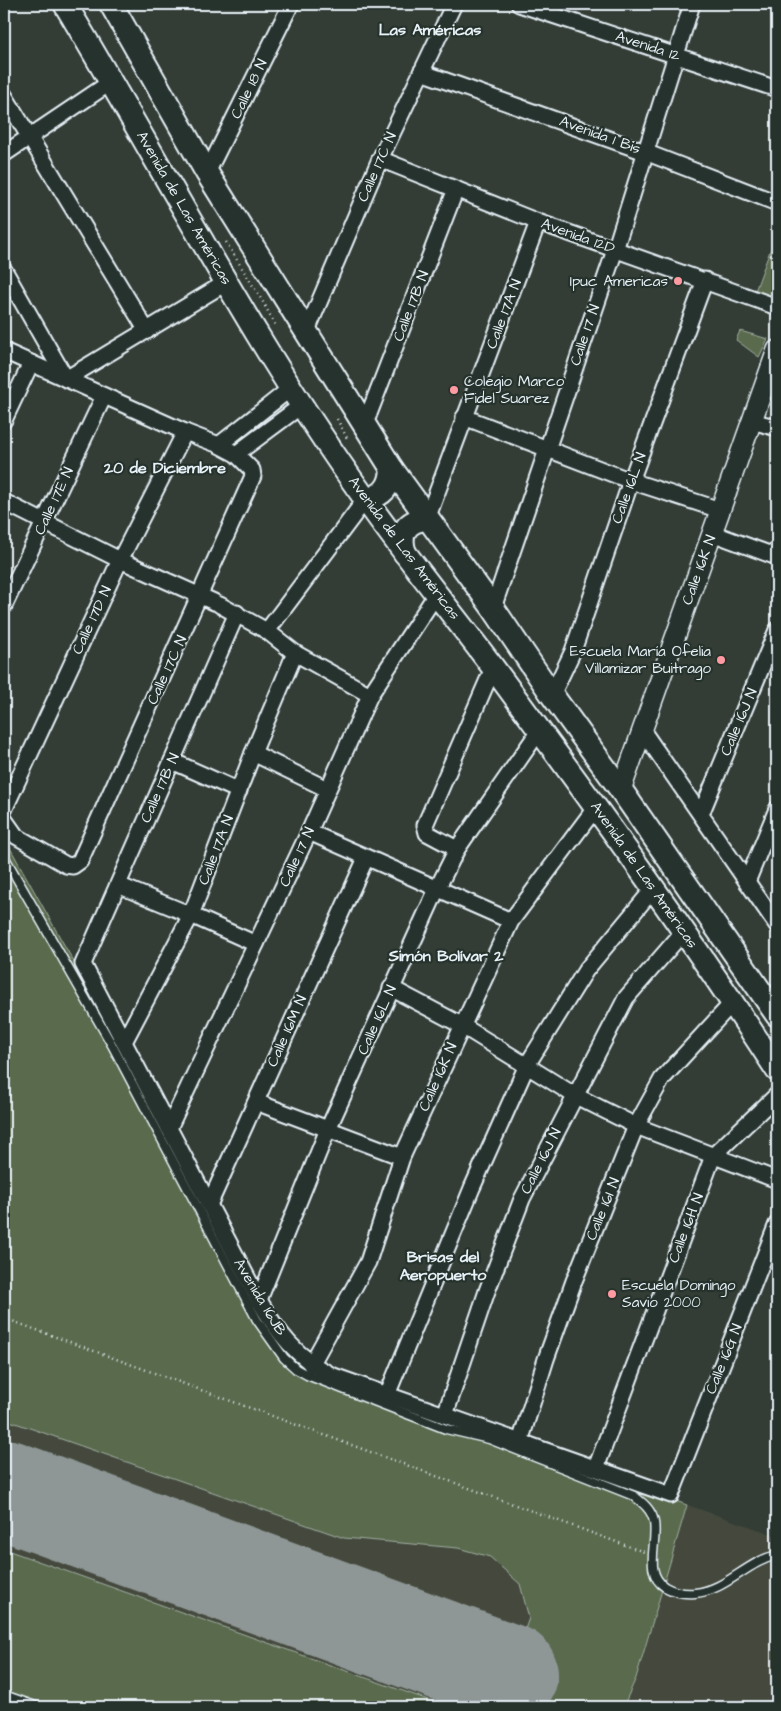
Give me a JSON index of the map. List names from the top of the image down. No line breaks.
{"streets":{"main road":["Avenida de Las Américas"],"street":["Avenida 12","Calle 18 N","Avenida 1 Bis","Calle 17C N","Avenida 12D","Calle 17B N","Calle 17A N","Calle 17 N","Calle 16L N","Calle 17E N","Calle 16K N","Calle 17D N","Calle 16J N","Calle 16M N","Calle 16I N","Calle 16H N","Avenida 16JB","Calle 16G N"]},"crossings":[["Avenida 12","Calle 17 N"],["Calle 18 N","Avenida de Las Américas"],["Avenida 1 Bis","Calle 17C N"],["Avenida 1 Bis","Calle 17 N"],["Calle 17C N","Avenida de Las Américas"],["Calle 17C N","Avenida 12D"],["Avenida de Las Américas","Calle 17B N"],["Avenida de Las Américas","Calle 17A N"],["Avenida de Las Américas","Calle 17 N"],["Avenida de Las Américas","Calle 16L N"],["Avenida de Las Américas","Calle 16K N"],["Avenida de Las Américas","Calle 16J N"],["Avenida de Las Américas","Calle 16I N"],["Avenida 12D","Calle 17B N"],["Avenida 12D","Calle 17A N"],["Avenida 12D","Calle 17 N"],["Avenida 12D","Calle 16L N"],["Calle 17B N","Avenida 16JB"],["Calle 17A N","Avenida 16JB"],["Calle 17 N","Avenida 16JB"],["Calle 16L N","Avenida 16JB"],["Calle 16K N","Avenida 16JB"],["Calle 16J N","Avenida 16JB"],["Calle 16M N","Avenida 16JB"],["Calle 16I N","Avenida 16JB"],["Calle 16H N","Avenida 16JB"],["Avenida 16JB","Calle 16G N"]],"districts":["Las Américas","20 de Diciembre","Simón Bolívar 2","Brisas del Aeropuerto"],"places":["Ipuc Americas","Colegio Marco Fidel Suarez","Escuela María Ofelia Villamizar Buitrago","Escuela Domingo Savio 2000"]}
